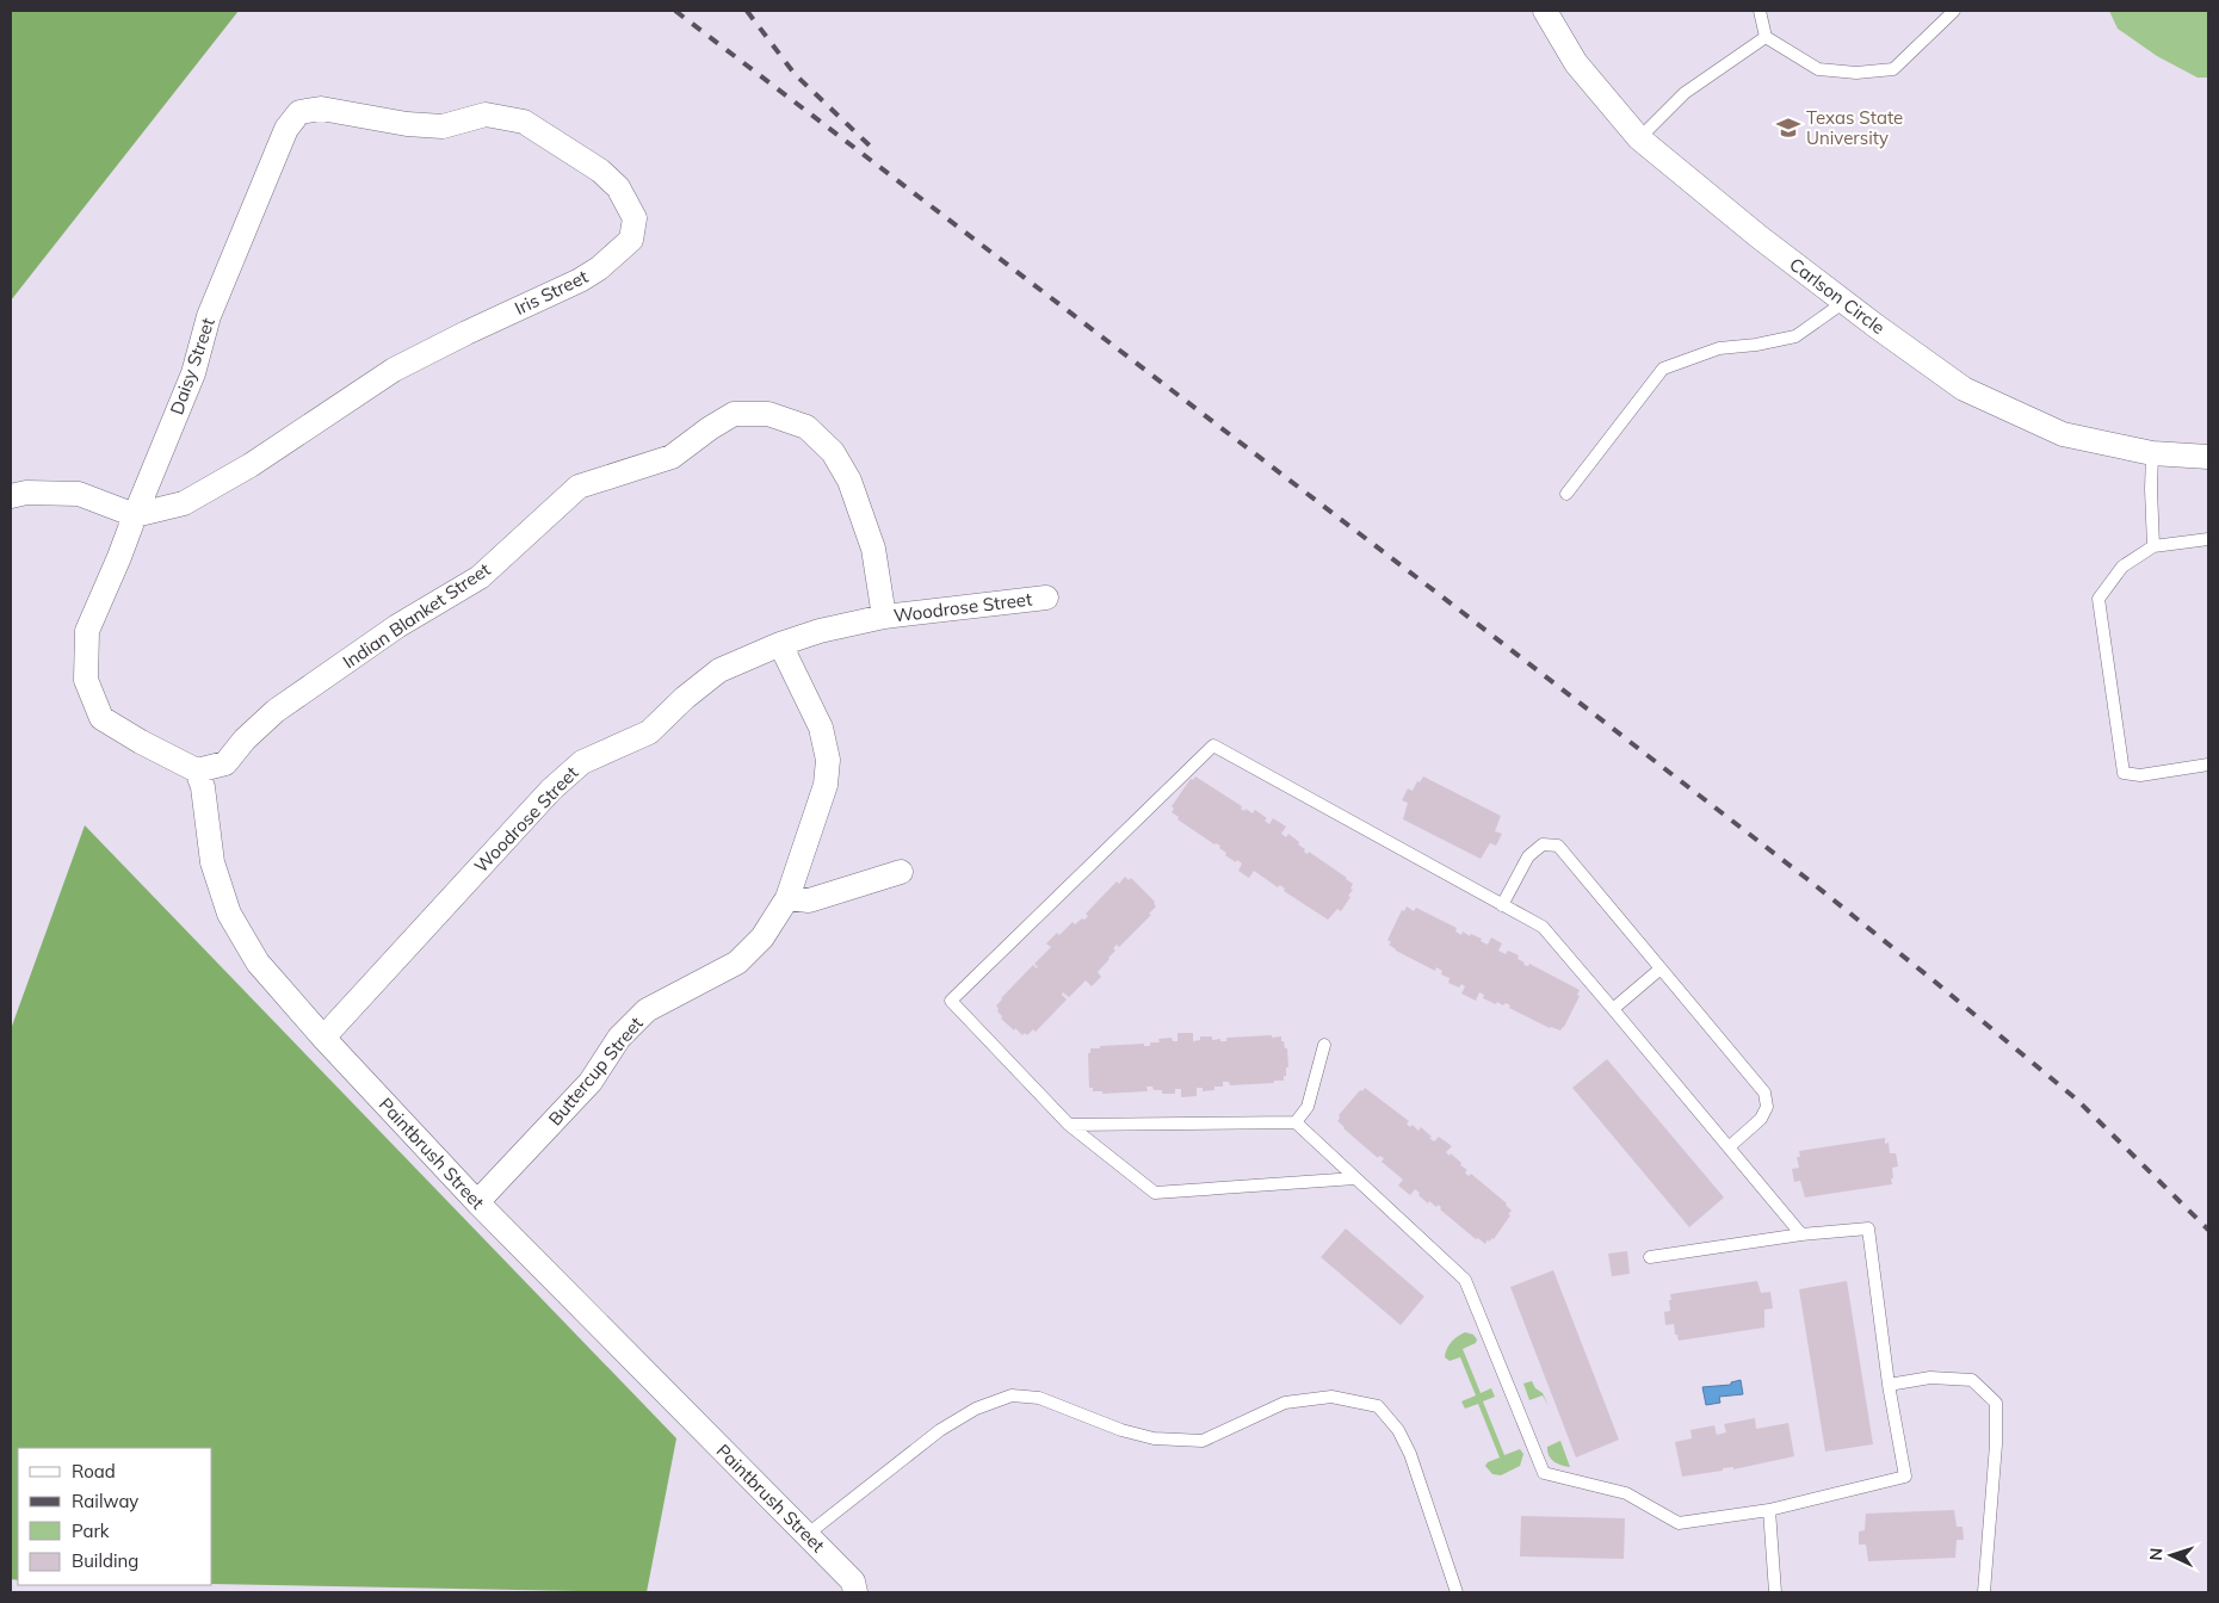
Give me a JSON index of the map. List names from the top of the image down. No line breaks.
{"streets":{"street":["Iris Street","Carlson Circle","Daisy Street","Woodrose Street","Indian Blanket Street","Buttercup Street","Paintbrush Street"]},"crossings":[["Iris Street","Daisy Street"],["Daisy Street","Indian Blanket Street"],["Daisy Street","Paintbrush Street"],["Woodrose Street","Indian Blanket Street"],["Woodrose Street","Buttercup Street"],["Woodrose Street","Paintbrush Street"],["Indian Blanket Street","Paintbrush Street"],["Buttercup Street","Paintbrush Street"]],"places":{"school or university":["Texas State University"]},"legend":["Road","Railway","Park","Building"],"north":"left"}
